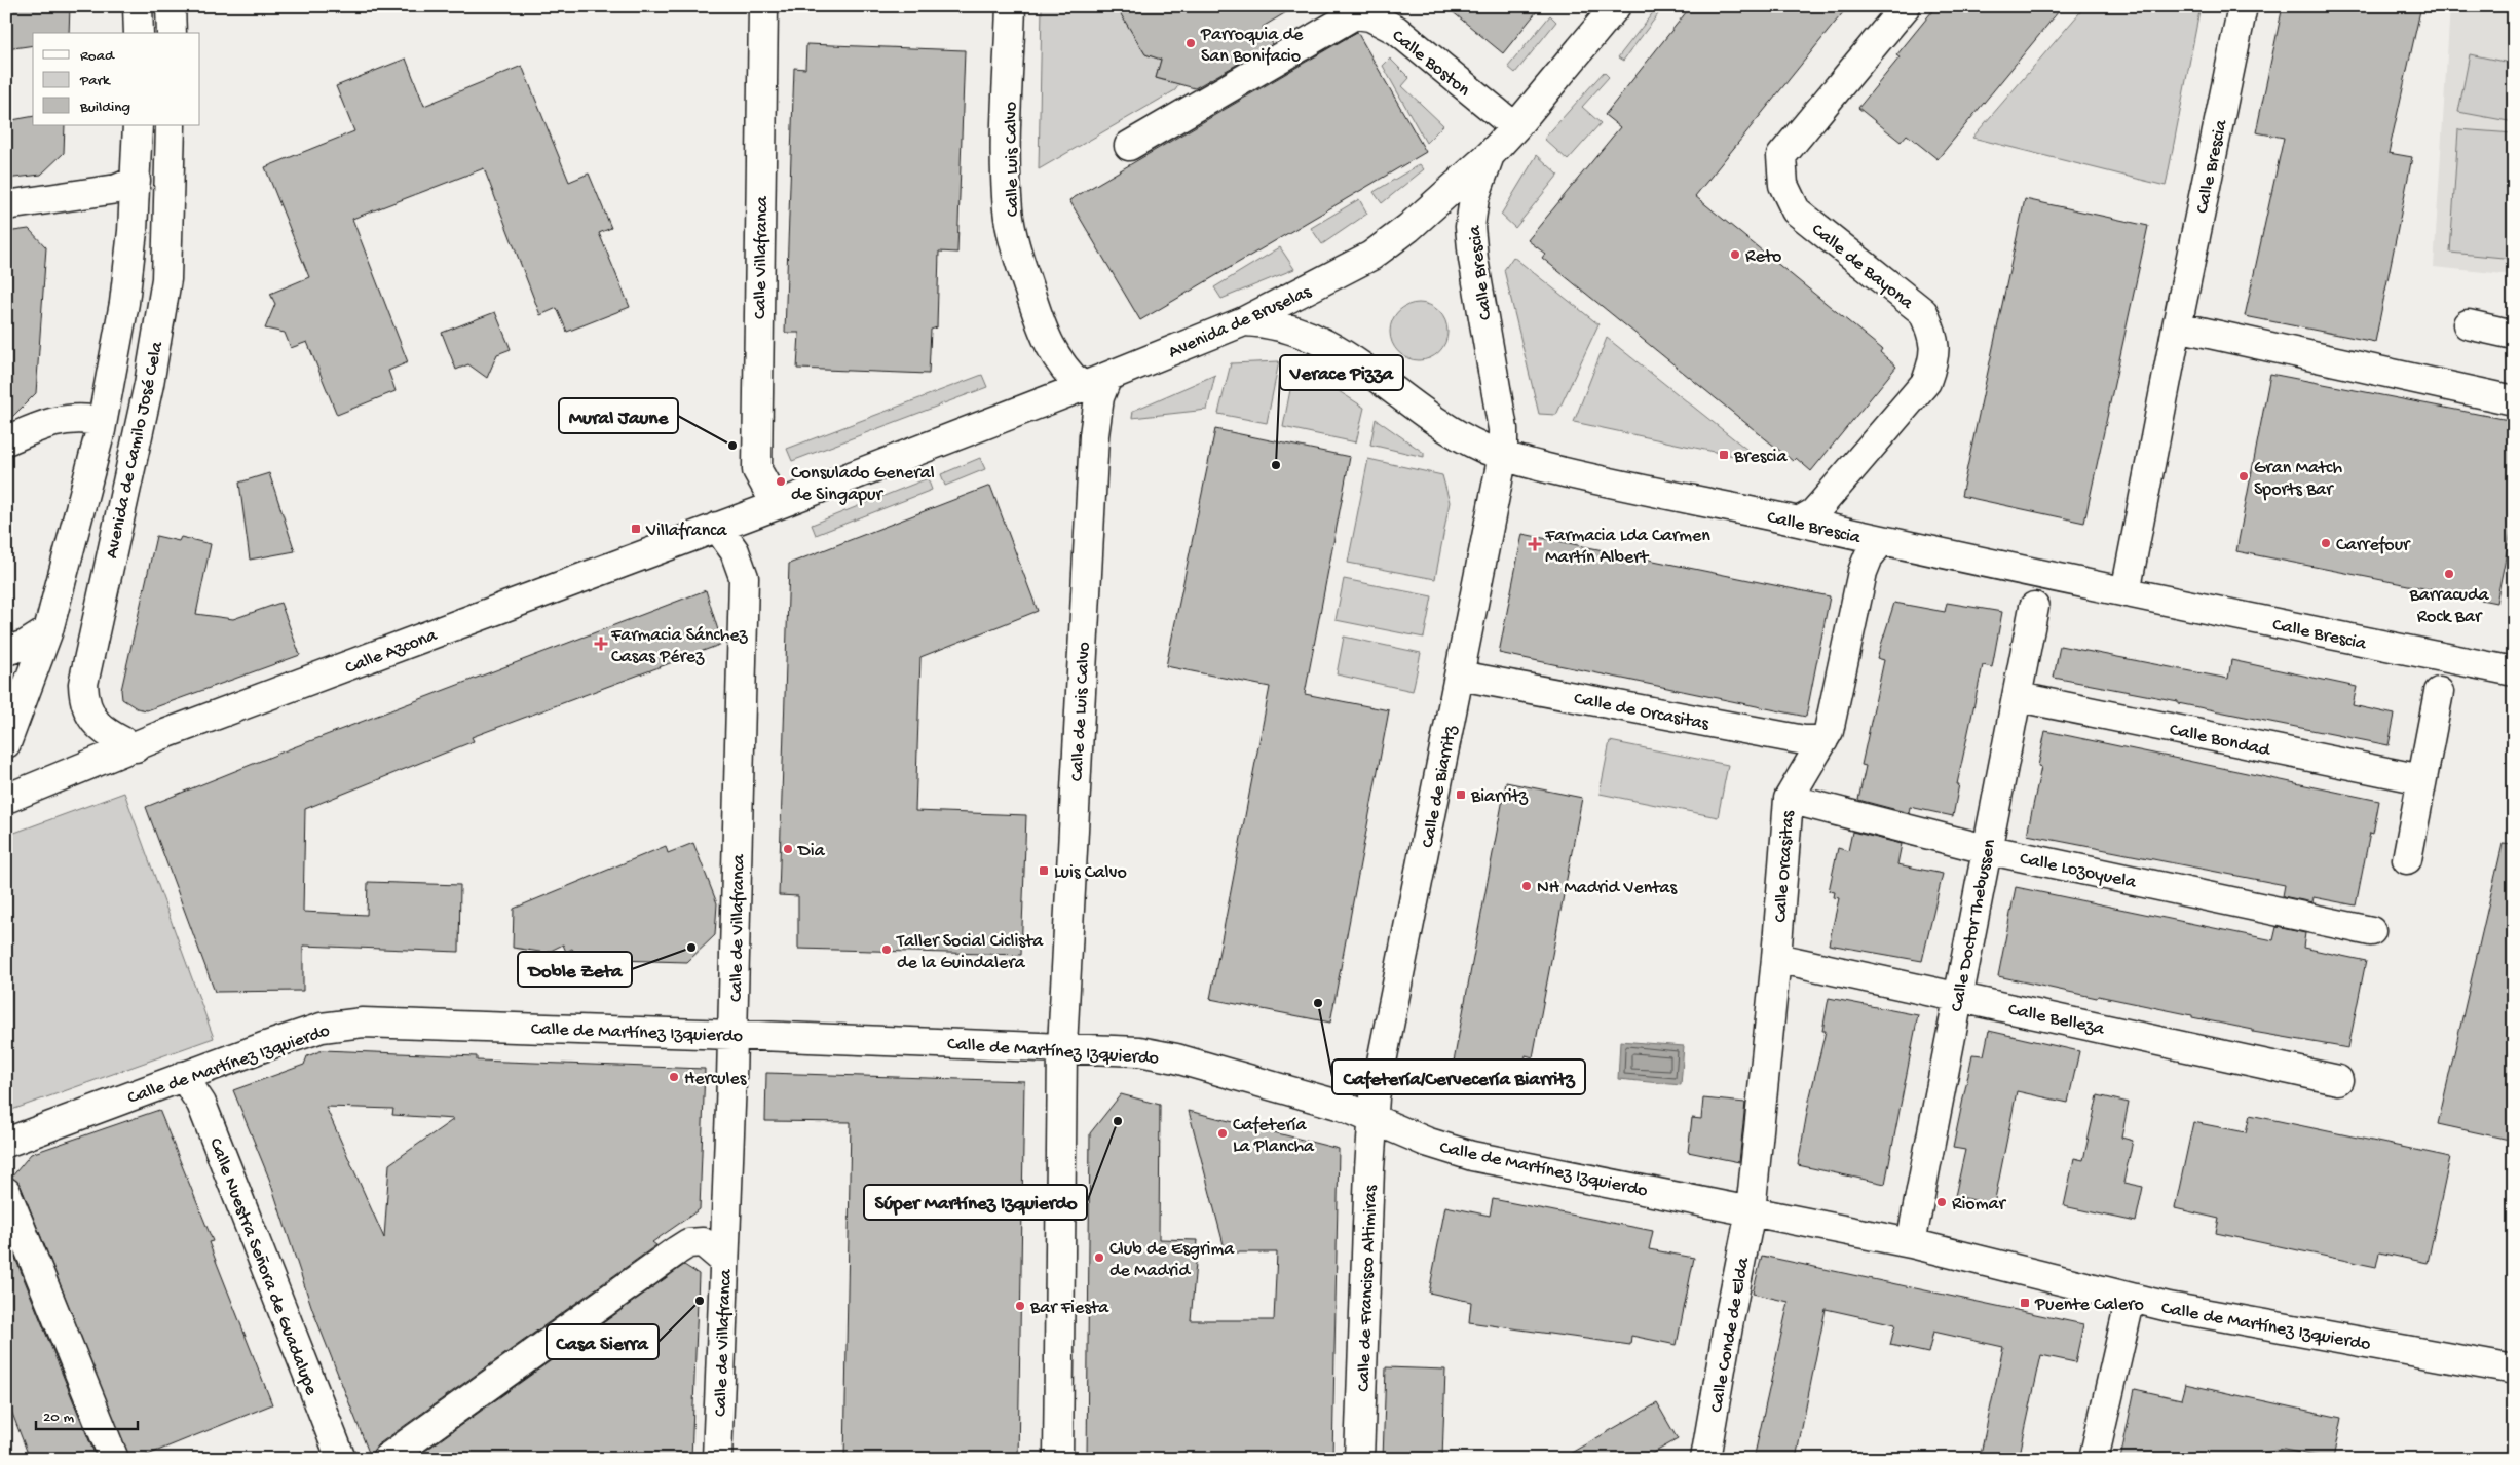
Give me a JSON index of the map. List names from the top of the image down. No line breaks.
{"streets":{"street":["Calle Boston","Calle Luis Calvo","Calle Brescia","Calle Villafranca","Calle de Bayona","Avenida de Bruselas","Avenida de Camilo José Cela","Calle Azcona","Calle de Orcasitas","Calle de Luis Calvo","Calle Bondad","Calle de Biarritz","Calle Orcasitas","Calle Lozoyuela","Calle Doctor Thebussen","Calle de Villafranca","Calle Belleza","Calle de Martínez Izquierdo","Calle Nuestra Señora de Guadalupe","Calle de Francisco Altimiras","Calle Conde de Elda"]},"crossings":[["Calle Boston","Avenida de Bruselas"],["Calle Luis Calvo","Avenida de Bruselas"],["Calle Brescia","Calle de Bayona"],["Calle Brescia","Avenida de Bruselas"],["Calle Brescia","Calle de Biarritz"],["Calle Brescia","Calle Orcasitas"],["Calle Villafranca","Avenida de Bruselas"],["Calle Villafranca","Calle Azcona"],["Avenida de Bruselas","Calle Azcona"],["Avenida de Bruselas","Calle de Luis Calvo"],["Avenida de Camilo José Cela","Calle Azcona"],["Calle Azcona","Calle de Villafranca"],["Calle de Orcasitas","Calle de Biarritz"],["Calle de Orcasitas","Calle Orcasitas"],["Calle de Luis Calvo","Calle de Martínez Izquierdo"],["Calle Bondad","Calle Doctor Thebussen"],["Calle de Biarritz","Calle de Martínez Izquierdo"],["Calle de Biarritz","Calle de Francisco Altimiras"],["Calle Orcasitas","Calle Lozoyuela"],["Calle Orcasitas","Calle Belleza"],["Calle Orcasitas","Calle de Martínez Izquierdo"],["Calle Orcasitas","Calle Conde de Elda"],["Calle Lozoyuela","Calle Doctor Thebussen"],["Calle Doctor Thebussen","Calle Belleza"],["Calle Doctor Thebussen","Calle de Martínez Izquierdo"],["Calle de Villafranca","Calle de Martínez Izquierdo"],["Calle de Martínez Izquierdo","Calle Nuestra Señora de Guadalupe"],["Calle de Martínez Izquierdo","Calle de Francisco Altimiras"],["Calle de Martínez Izquierdo","Calle Conde de Elda"]],"places":{"other":["Parroquia de San Bonifacio","Reto","Mural Jaune","Verace Pizza","Gran Match Sports Bar","Consulado General de Singapur","Carrefour","Barracuda Rock Bar","Dia","NH Madrid Ventas","Doble Zeta","Taller Social Ciclista de la Guindalera","Cafetería/Cervecería Biarritz","Hercules","Súper Martínez Izquierdo","Cafetería La Plancha","Riomar","Club de Esgrima de Madrid","Casa Sierra","Bar Fiesta"],"transit":["Brescia","Villafranca","Biarritz","Luis Calvo","Puente Calero"],"health":["Farmacia Lda Carmen Martín Albert","Farmacia Sánchez Casas Pérez"]},"legend":["Road","Park","Building"],"scale_bar":"20 m"}
